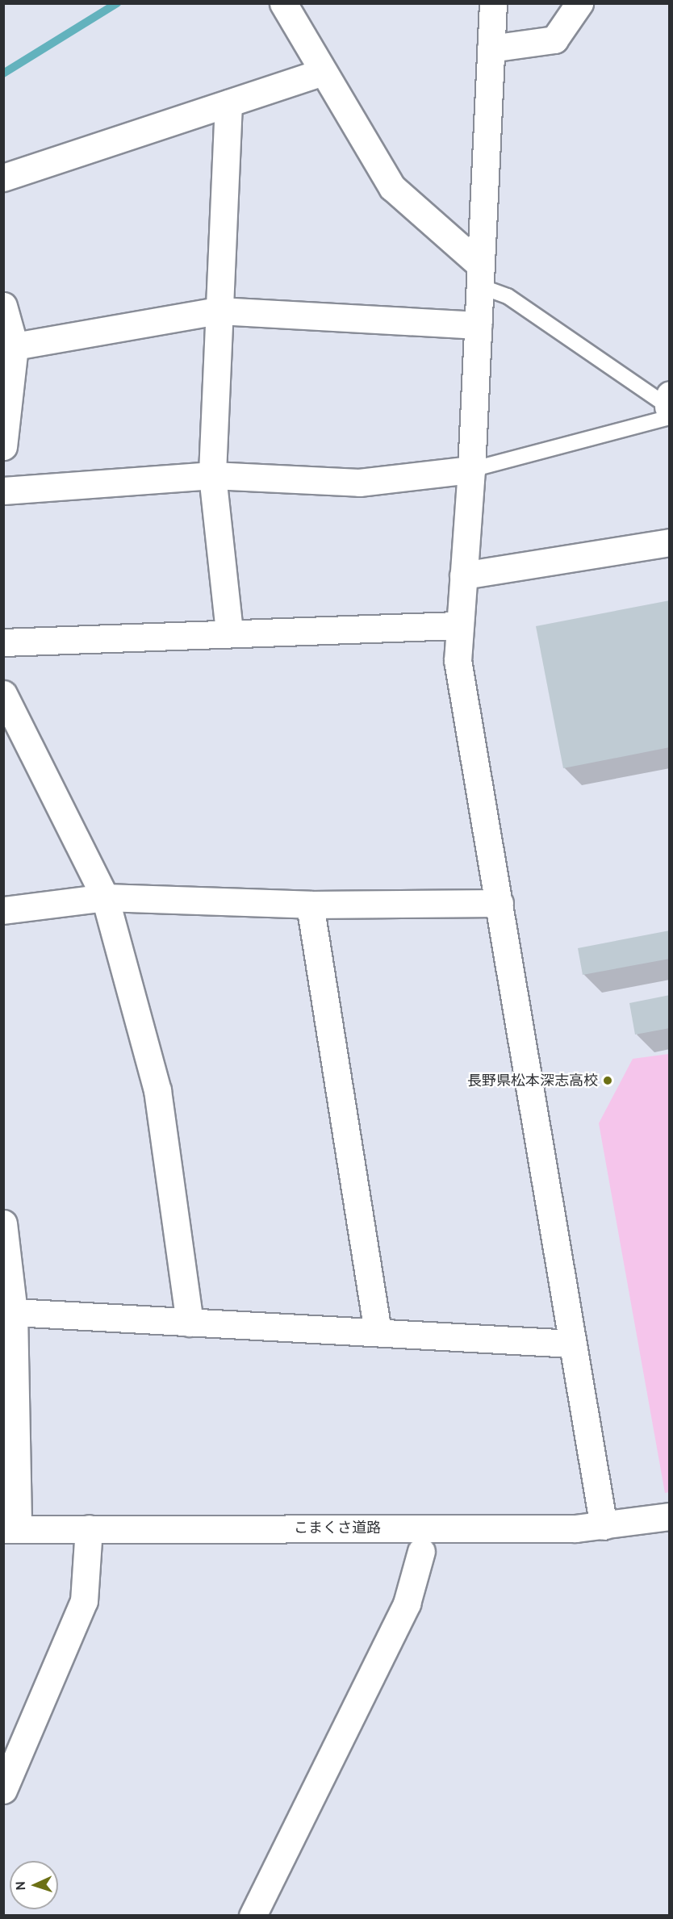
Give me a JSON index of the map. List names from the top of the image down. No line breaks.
{"streets":{"street":["こまくさ道路"]},"places":["長野県松本深志高校"],"north":"left"}
